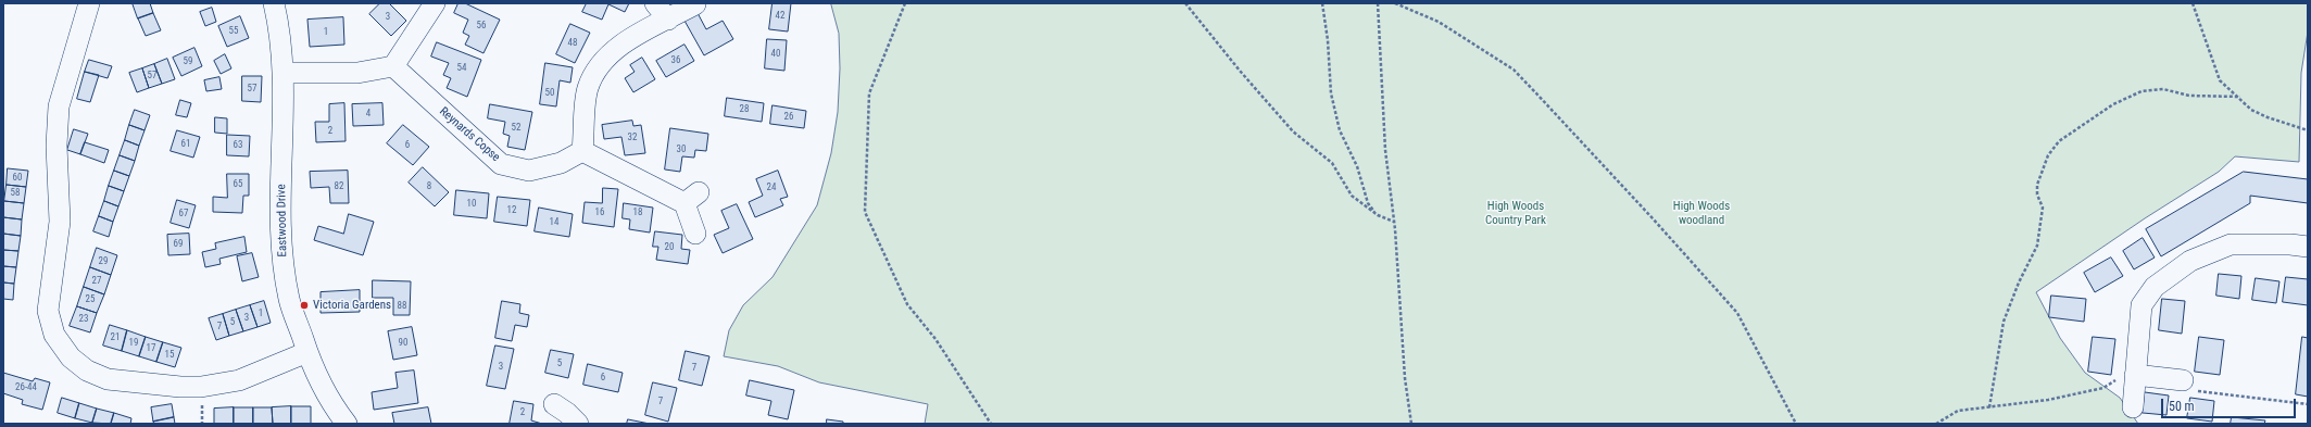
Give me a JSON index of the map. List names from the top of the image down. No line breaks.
{"streets":{"street":["Reynards Copse","Eastwood Drive"]},"parks":["High Woods Country Park","High Woods woodland"],"places":["Victoria Gardens"],"house_numbers":["42","3","56","55","1","48","40","36","59","54","57","57","50","28","4","26","52","2","32","61","63","6","30","60","65","82","8","24","58","10","12","16","18","67","14","69","20","29","27","25","88","1","3","23","5","7","21","19","90","17","15","5","3","7","6","26-44","7","2"],"scale_bar":"50 m"}
